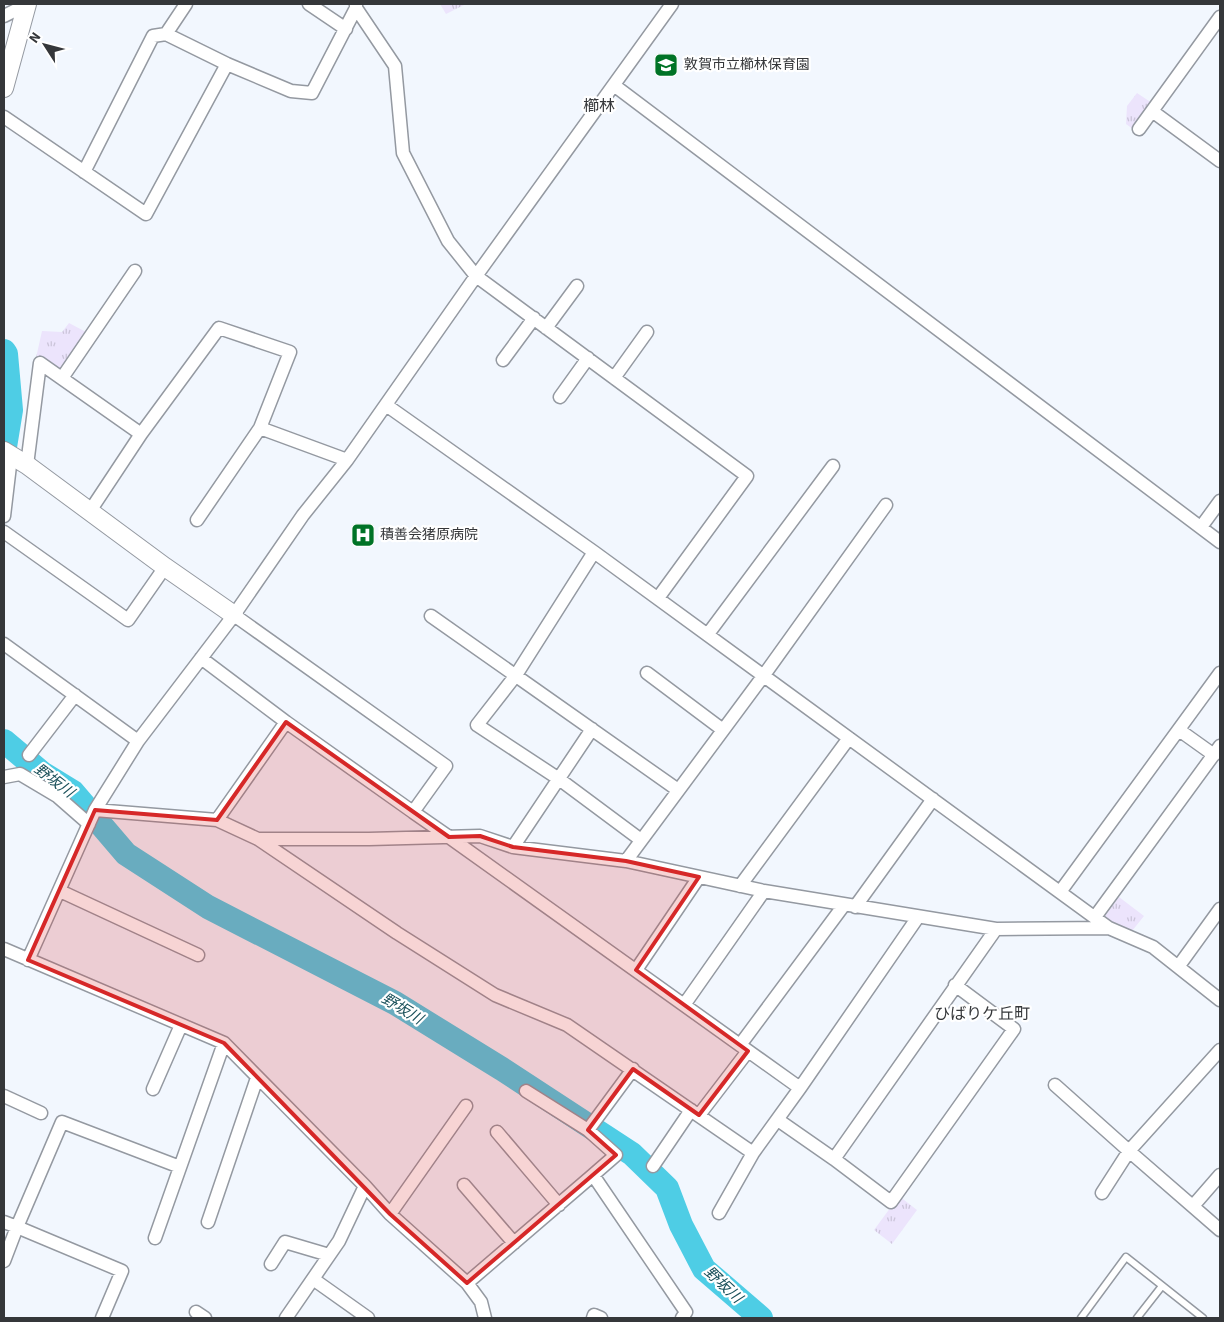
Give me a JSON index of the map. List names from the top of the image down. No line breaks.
{"districts":["櫛林","ひばりケ丘町"],"water":["野坂川"],"places":{"school or university":["敦賀市立櫛林保育園"],"hospital":["積善会猪原病院"]},"north":"top left"}
